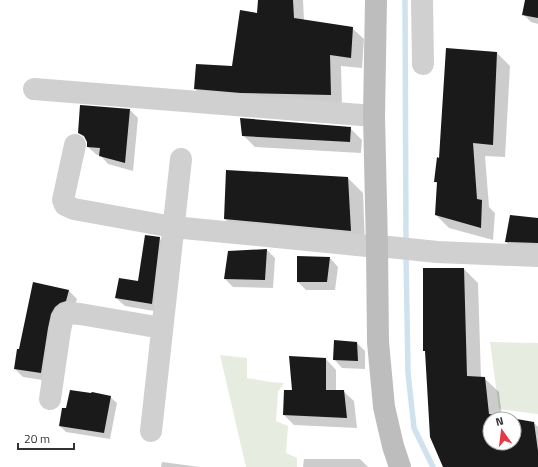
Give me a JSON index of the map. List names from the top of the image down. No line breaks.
{"scale_bar":"20 m","north":"top"}
